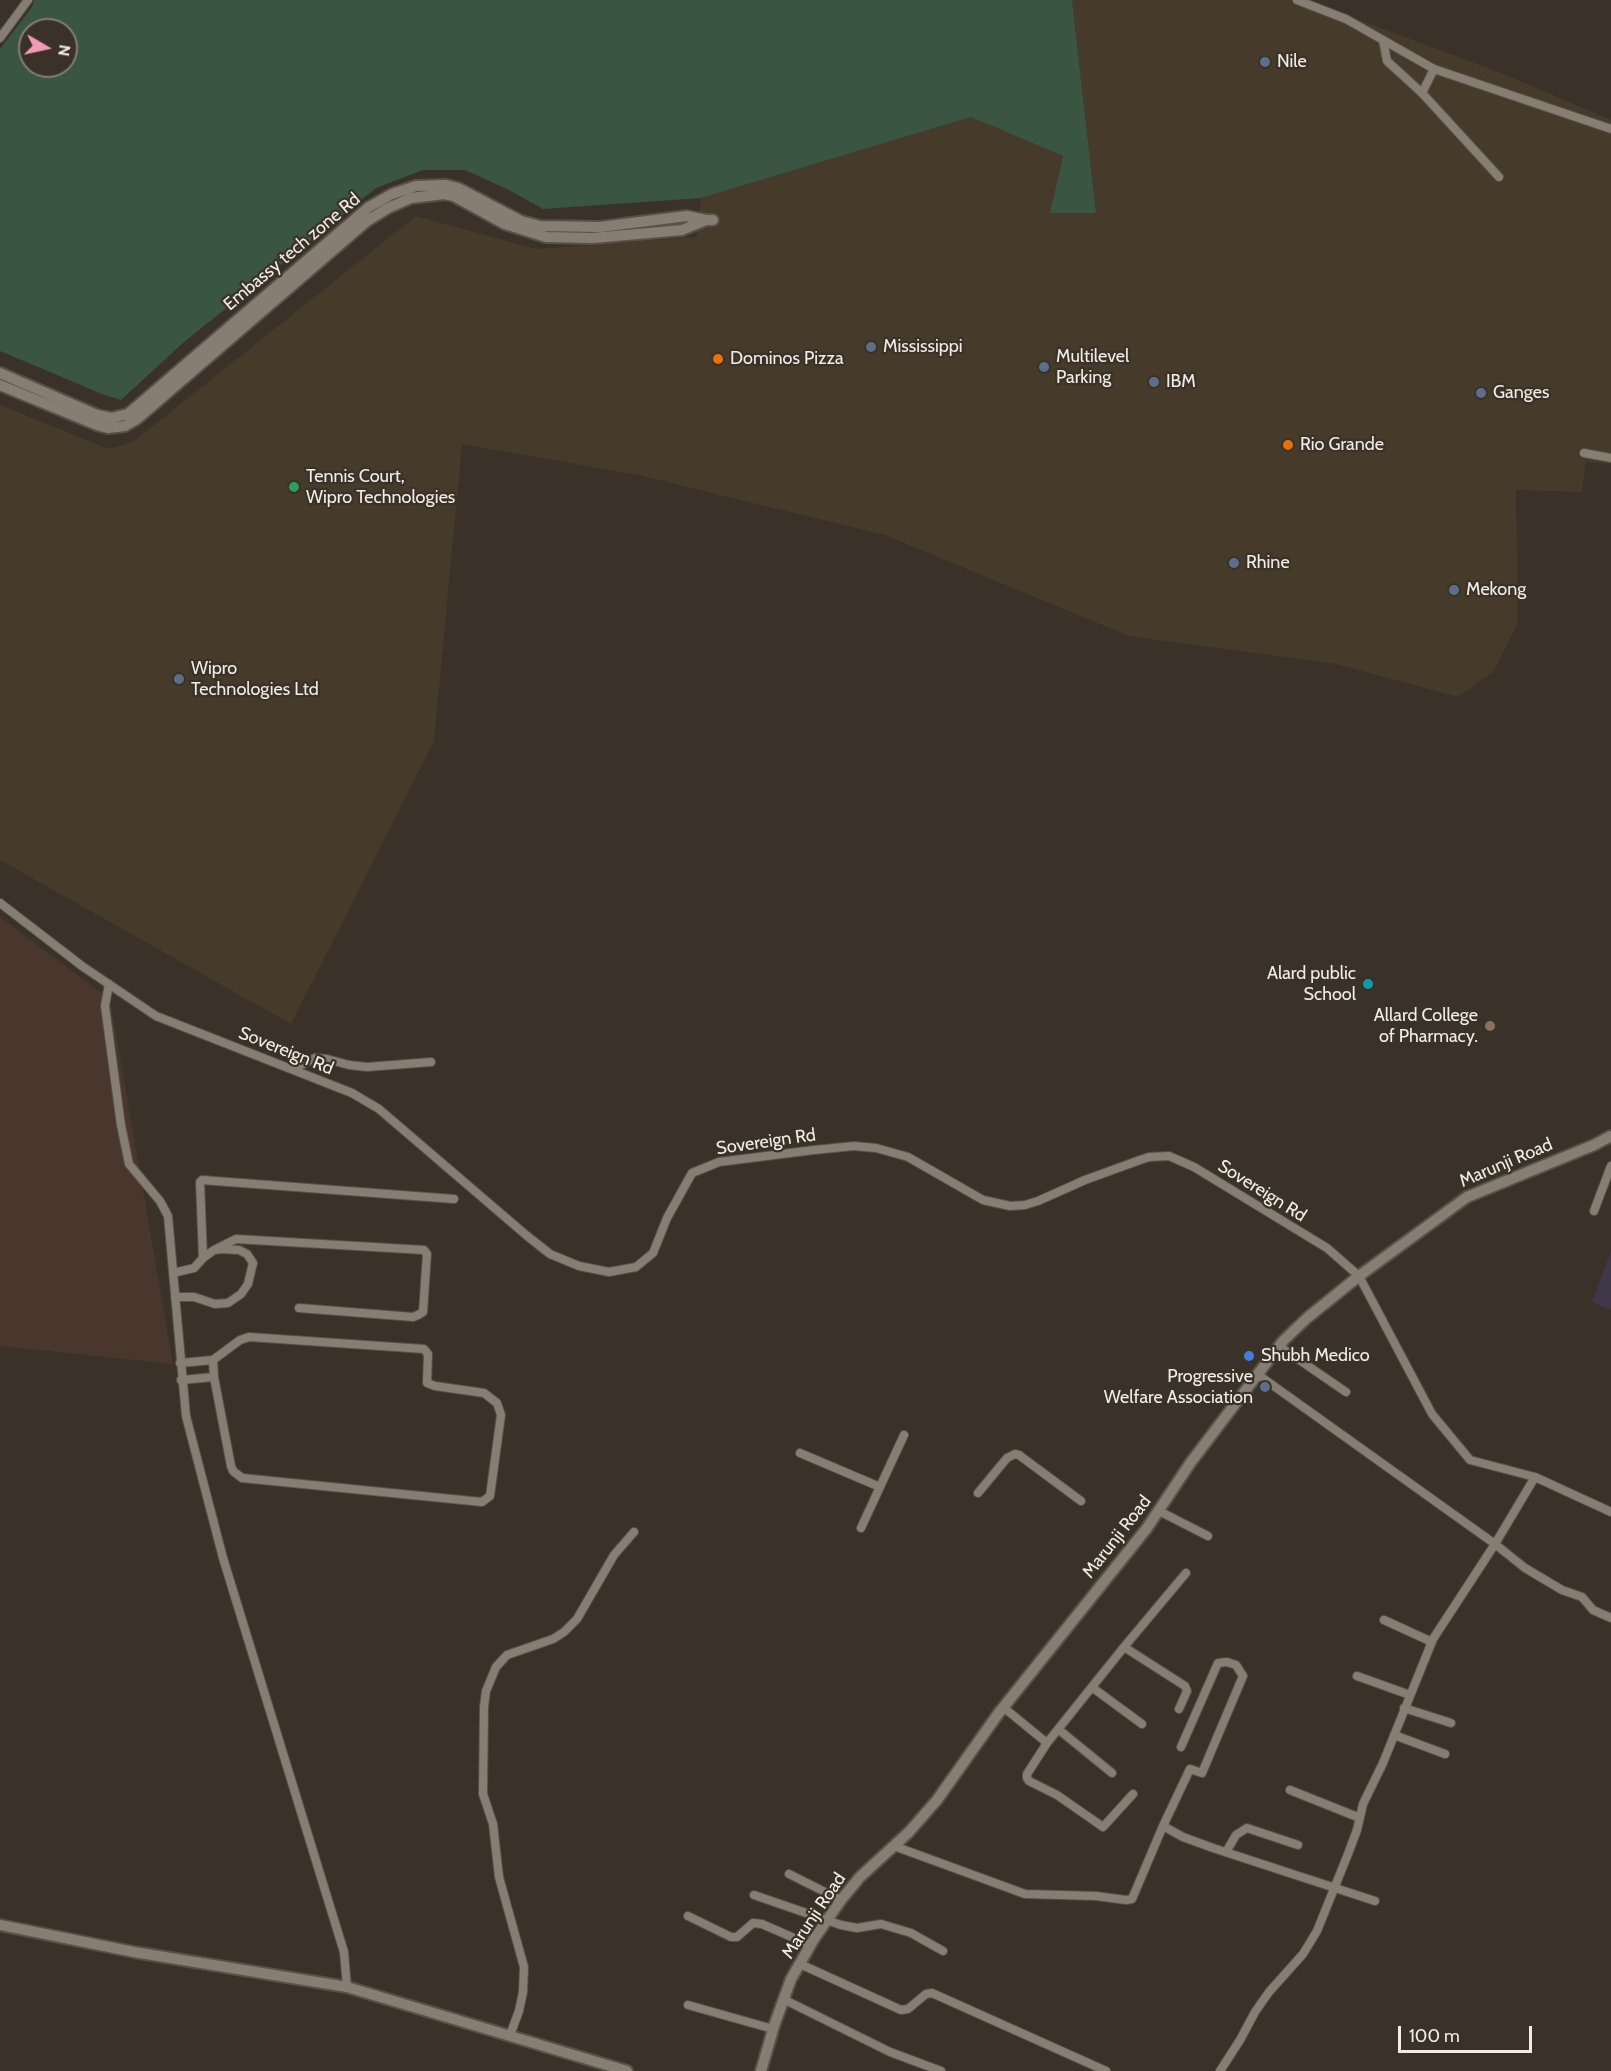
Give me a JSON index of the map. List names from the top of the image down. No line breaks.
{"streets":{"street":["Embassy tech zone Rd","Sovereign Rd","Marunji Road"]},"crossings":[["Sovereign Rd","Marunji Road"]],"places":["Nile","Mississippi","Dominos Pizza","Multilevel Parking","IBM","Ganges","Rio Grande","Tennis Court, Wipro Technologies","Rhine","Mekong","Wipro Technologies Ltd","Alard public School","Allard College of Pharmacy.","Shubh Medico","Progressive Welfare Association"],"scale_bar":"100 m","north":"right"}
